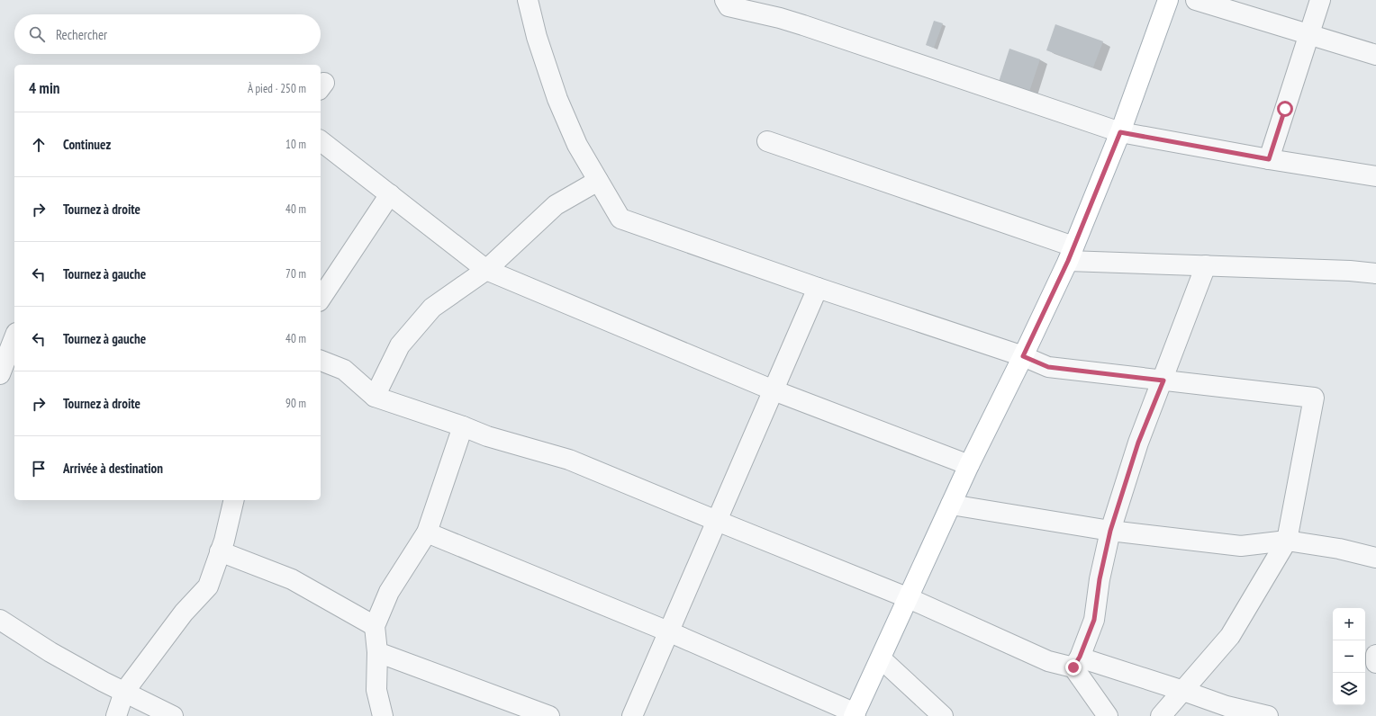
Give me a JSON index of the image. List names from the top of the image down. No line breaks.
{"page":{"search":"Rechercher","heading":["4 min","À pied · 250 m"],"list":[["Continuez","10 m"],["Tournez à droite","40 m"],["Tournez à gauche","70 m"],["Tournez à gauche","40 m"],["Tournez à droite","90 m"],"Arrivée à destination"],"map_buttons":["+","−"]}}
